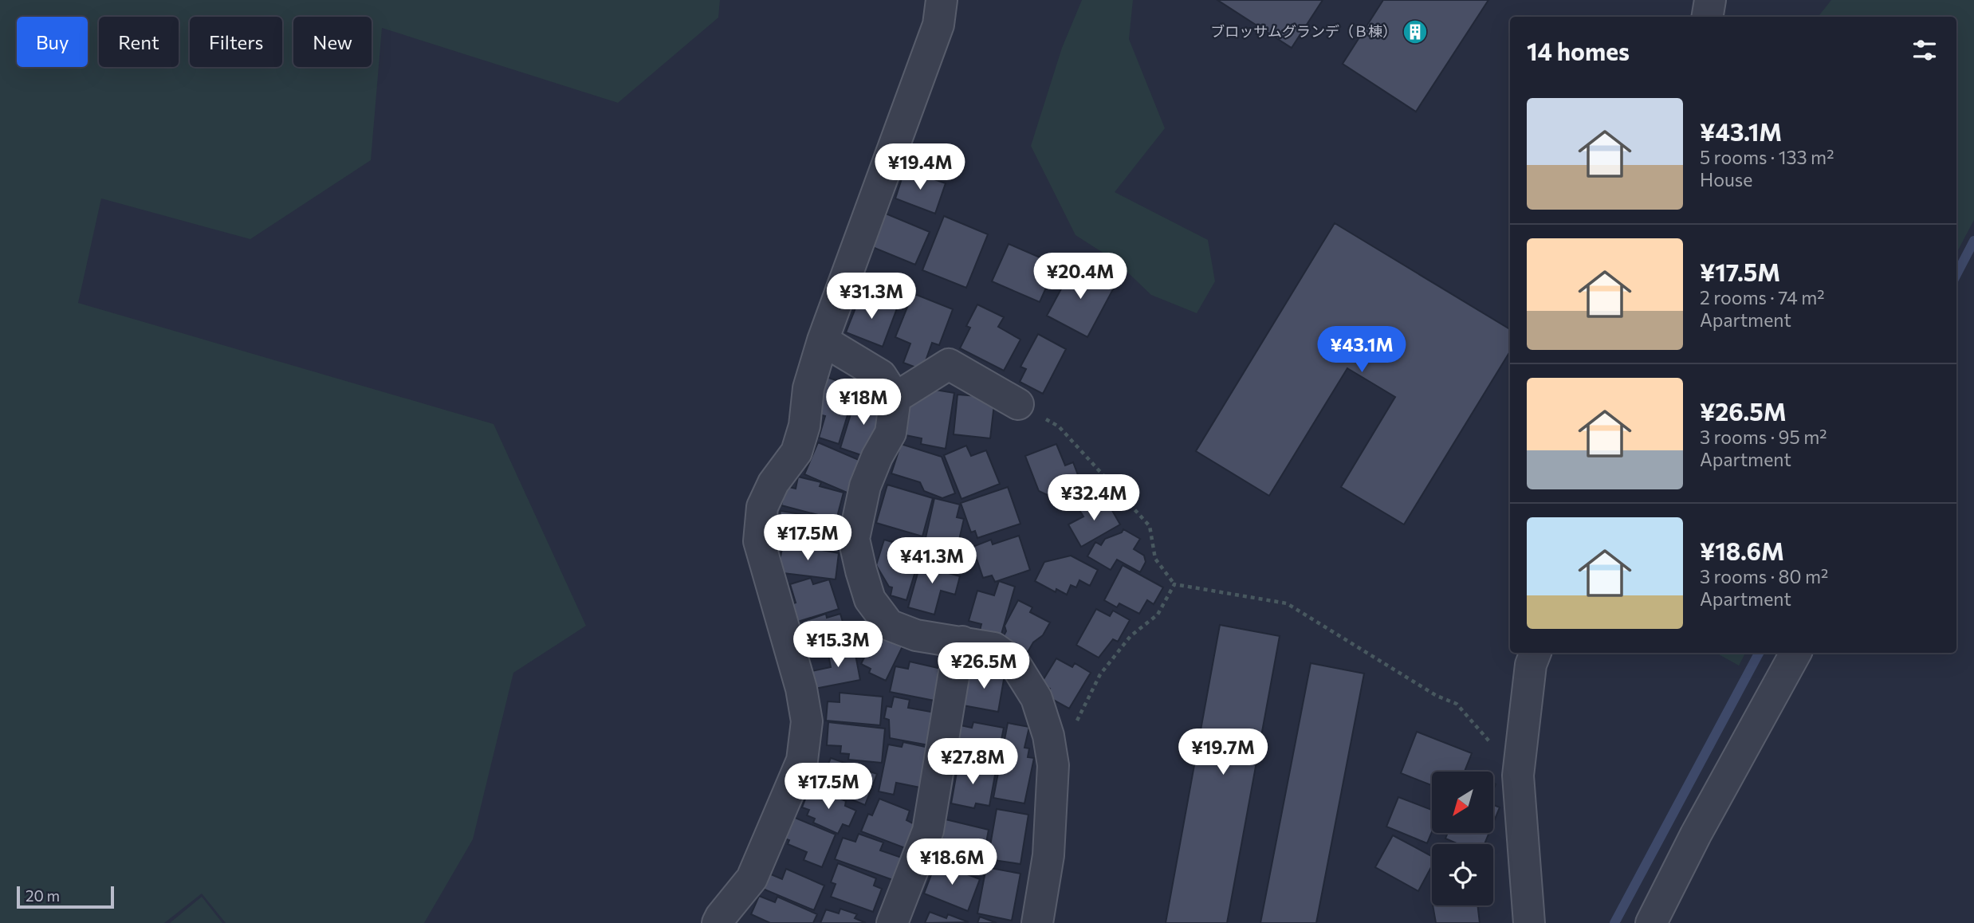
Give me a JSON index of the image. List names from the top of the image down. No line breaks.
{"places":{"building":["ブロッサムグランデ（Ｂ棟）"]},"scale_bar":"20 m","north":"bottom left","page":{"chip":["Buy","Rent","Filters","New"],"heading":"14 homes","list":[{"name":"¥43.1M","note":"5 rooms · 133 m² · House"},{"name":"¥17.5M","note":"2 rooms · 74 m² · Apartment"},{"name":"¥26.5M","note":"3 rooms · 95 m² · Apartment"},{"name":"¥18.6M","note":"3 rooms · 80 m² · Apartment"}],"price":["¥19.4M","¥20.4M","¥31.3M","¥43.1M","¥18M","¥32.4M","¥17.5M","¥41.3M","¥15.3M","¥26.5M","¥19.7M","¥27.8M","¥17.5M","¥18.6M"],"scale":"20 m"}}
